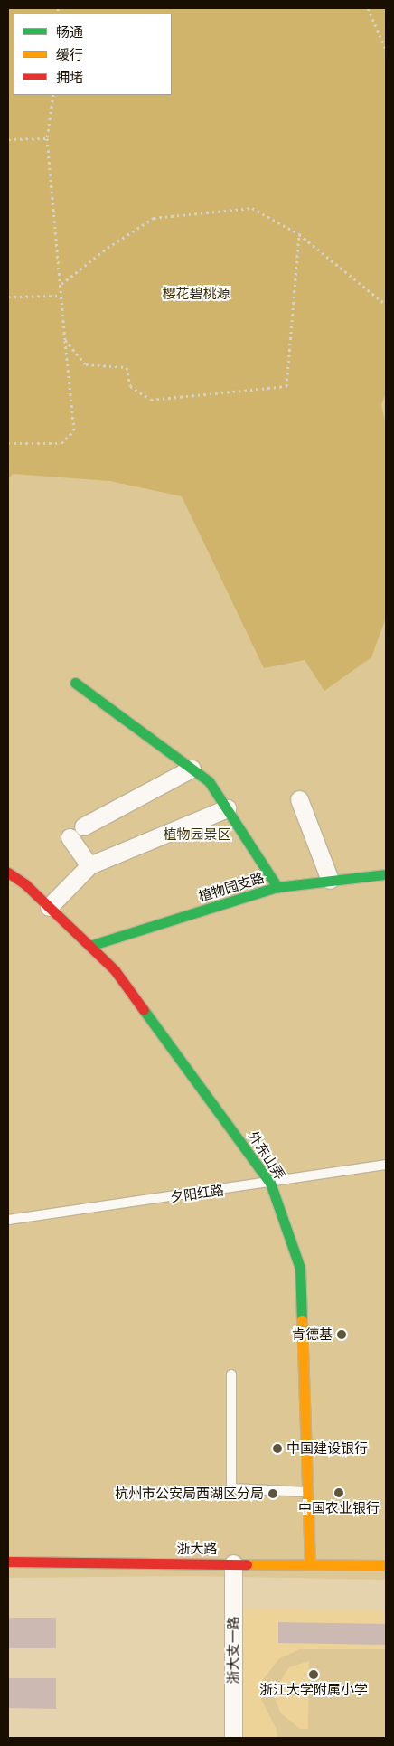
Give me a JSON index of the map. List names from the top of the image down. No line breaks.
{"streets":{"street":["植物园支路","外东山弄","浙大路","浙大支一路"],"lane":["夕阳红路"]},"crossings":[["植物园支路","外东山弄"],["外东山弄","夕阳红路"],["外东山弄","浙大路"],["浙大路","浙大支一路"]],"parks":["樱花碧桃源","植物园景区"],"places":["肯德基","中国建设银行","中国农业银行","杭州市公安局西湖区分局","浙江大学附属小学"],"legend":["畅通","缓行","拥堵"]}
